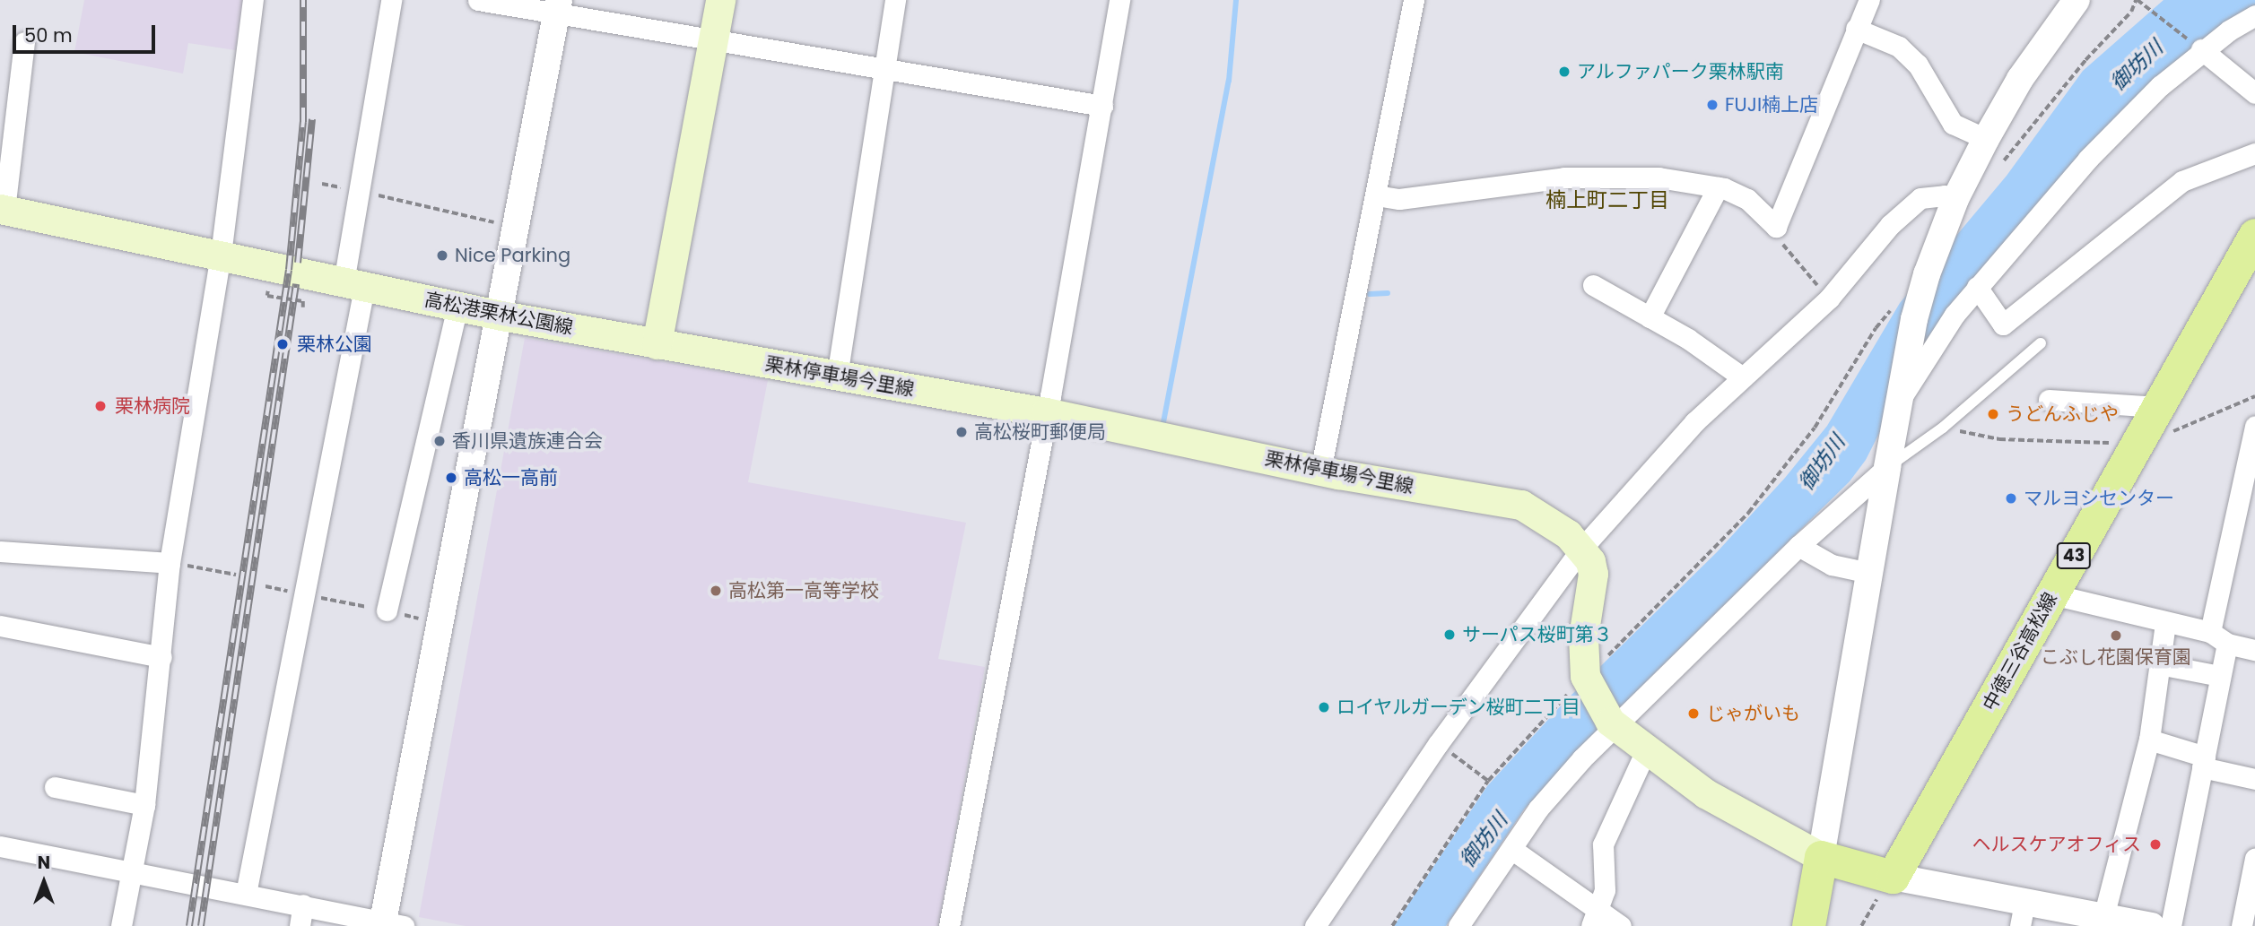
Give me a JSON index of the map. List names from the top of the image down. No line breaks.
{"streets":{"main road":["高松港栗林公園線","栗林停車場今里線","43","中徳三谷高松線"]},"crossings":[["高松港栗林公園線","栗林停車場今里線"]],"districts":["楠上町二丁目"],"water":["御坊川"],"places":["アルファパーク栗林駅南","FUJI楠上店","Nice Parking","栗林公園","栗林病院","うどんふじや","高松桜町郵便局","香川県遺族連合会","高松一高前","マルヨシセンター","高松第一高等学校","サーパス桜町第３","こぶし花園保育園","ロイヤルガーデン桜町二丁目","じゃがいも","ヘルスケアオフィス"],"scale_bar":"50 m","north":"top"}
